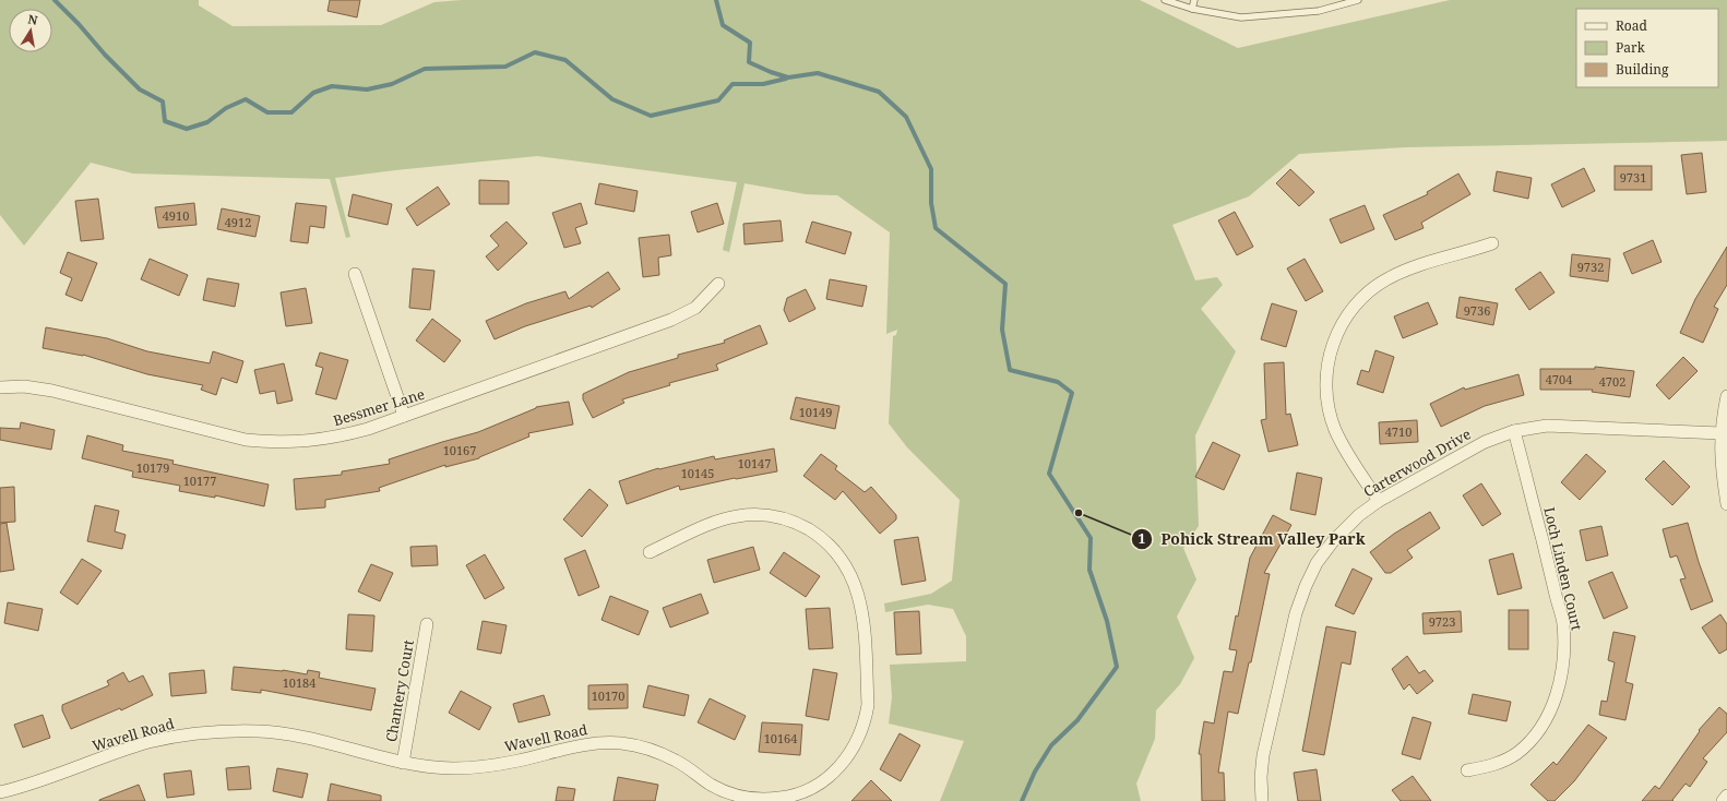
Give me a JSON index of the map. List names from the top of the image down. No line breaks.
{"streets":{"street":["Bessmer Lane","Carterwood Drive","Loch Linden Court","Chantery Court","Wavell Road"]},"crossings":[["Carterwood Drive","Loch Linden Court"],["Chantery Court","Wavell Road"]],"places":["Pohick Stream Valley Park"],"house_numbers":["9731","4910","4912","9732","9736","4704","4702","10149","4710","10167","10147","10179","10145","10177","9723","10184","10170","10164"],"legend":["Road","Park","Building"],"north":"top"}
